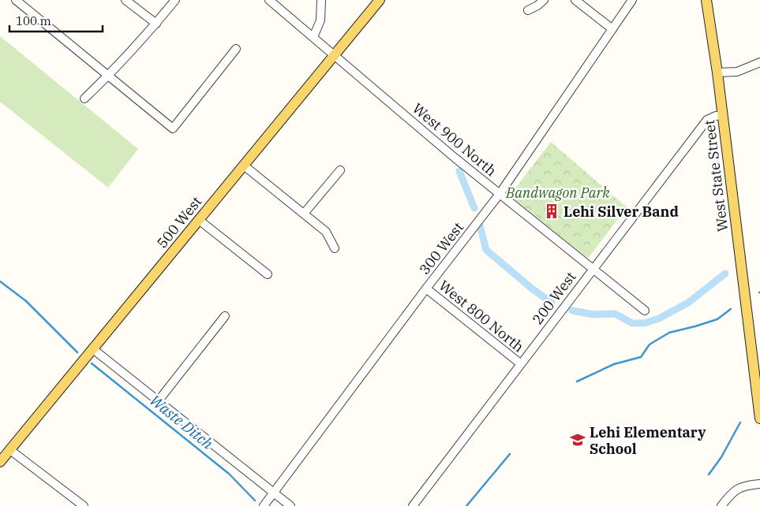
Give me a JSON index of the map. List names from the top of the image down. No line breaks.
{"streets":{"main road":["West State Street","500 West"],"street":["West 900 North","300 West","200 West","West 800 North"]},"crossings":[["West 900 North","500 West"],["West 900 North","300 West"],["West 900 North","200 West"],["West State Street","200 West"],["300 West","West 800 North"],["200 West","West 800 North"]],"water":["Waste Ditch"],"parks":["Bandwagon Park"],"places":{"building":["Lehi Silver Band"],"school or university":["Lehi Elementary School"]},"scale_bar":"100 m"}
